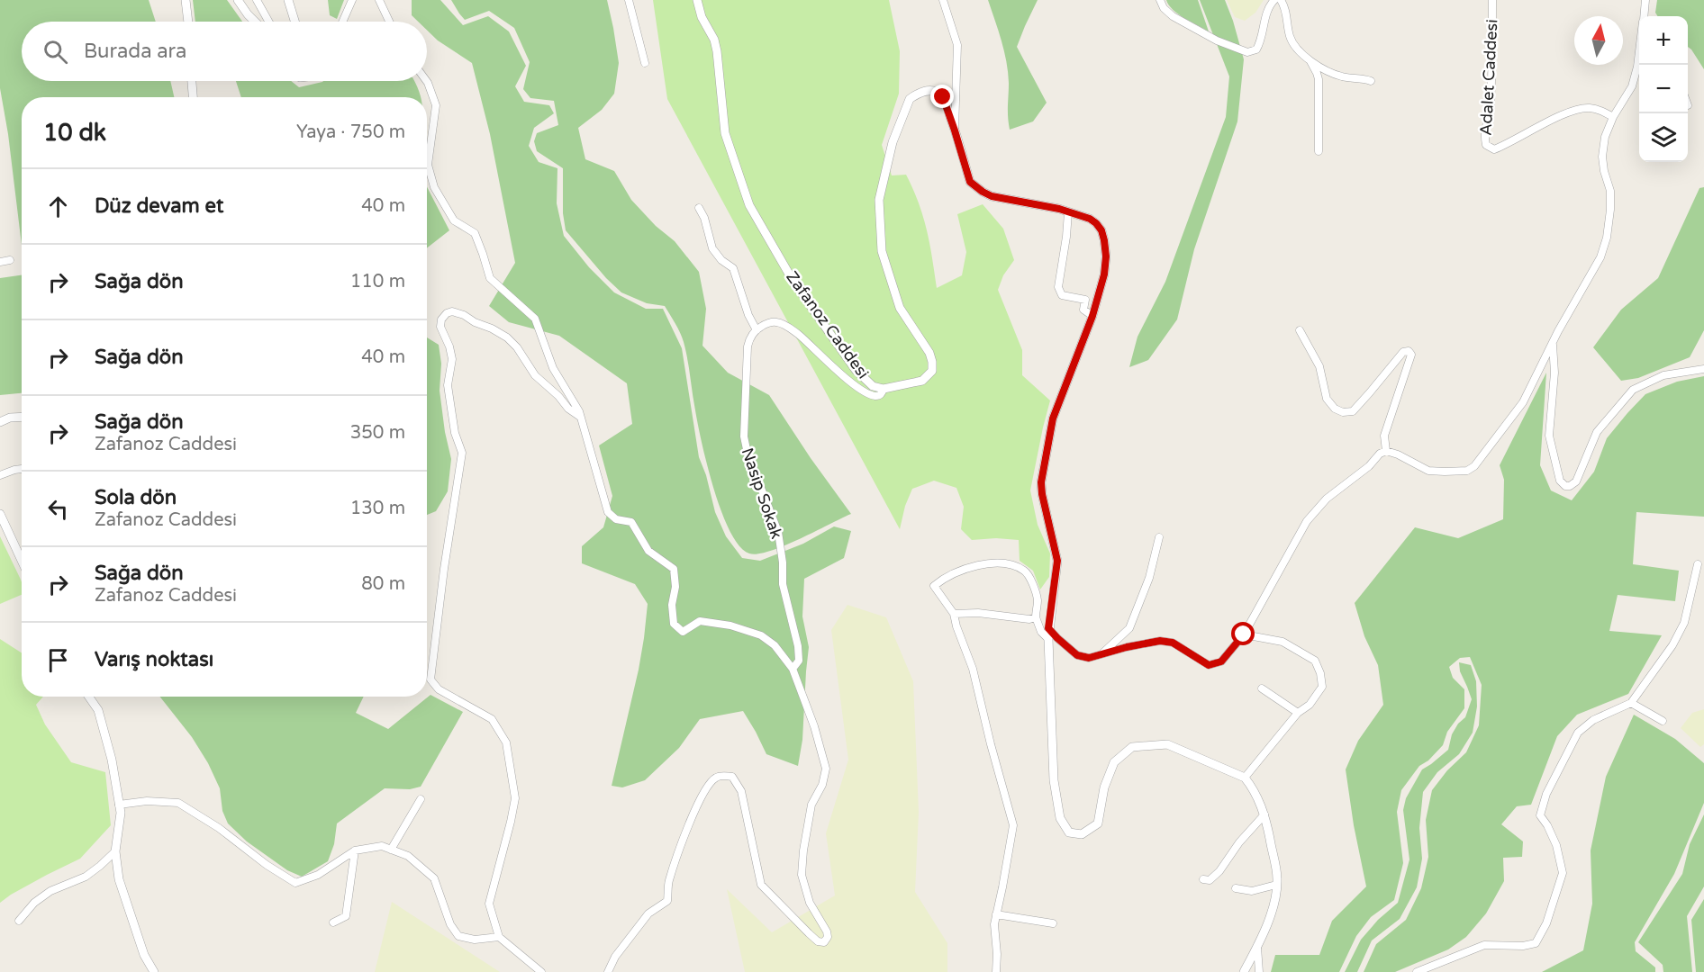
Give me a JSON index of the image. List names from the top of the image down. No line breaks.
{"streets":{"street":["Adalet Caddesi","Zafanoz Caddesi","Nasip Sokak"]},"north":"top","page":{"map_buttons":["+","−"],"search":"Burada ara","heading":["10 dk","Yaya · 750 m"],"list":[["Düz devam et","40 m"],["Sağa dön","110 m"],["Sağa dön","40 m"],["Sağa dön","Zafanoz Caddesi","350 m"],["Sola dön","Zafanoz Caddesi","130 m"],["Sağa dön","Zafanoz Caddesi","80 m"],"Varış noktası"]}}
